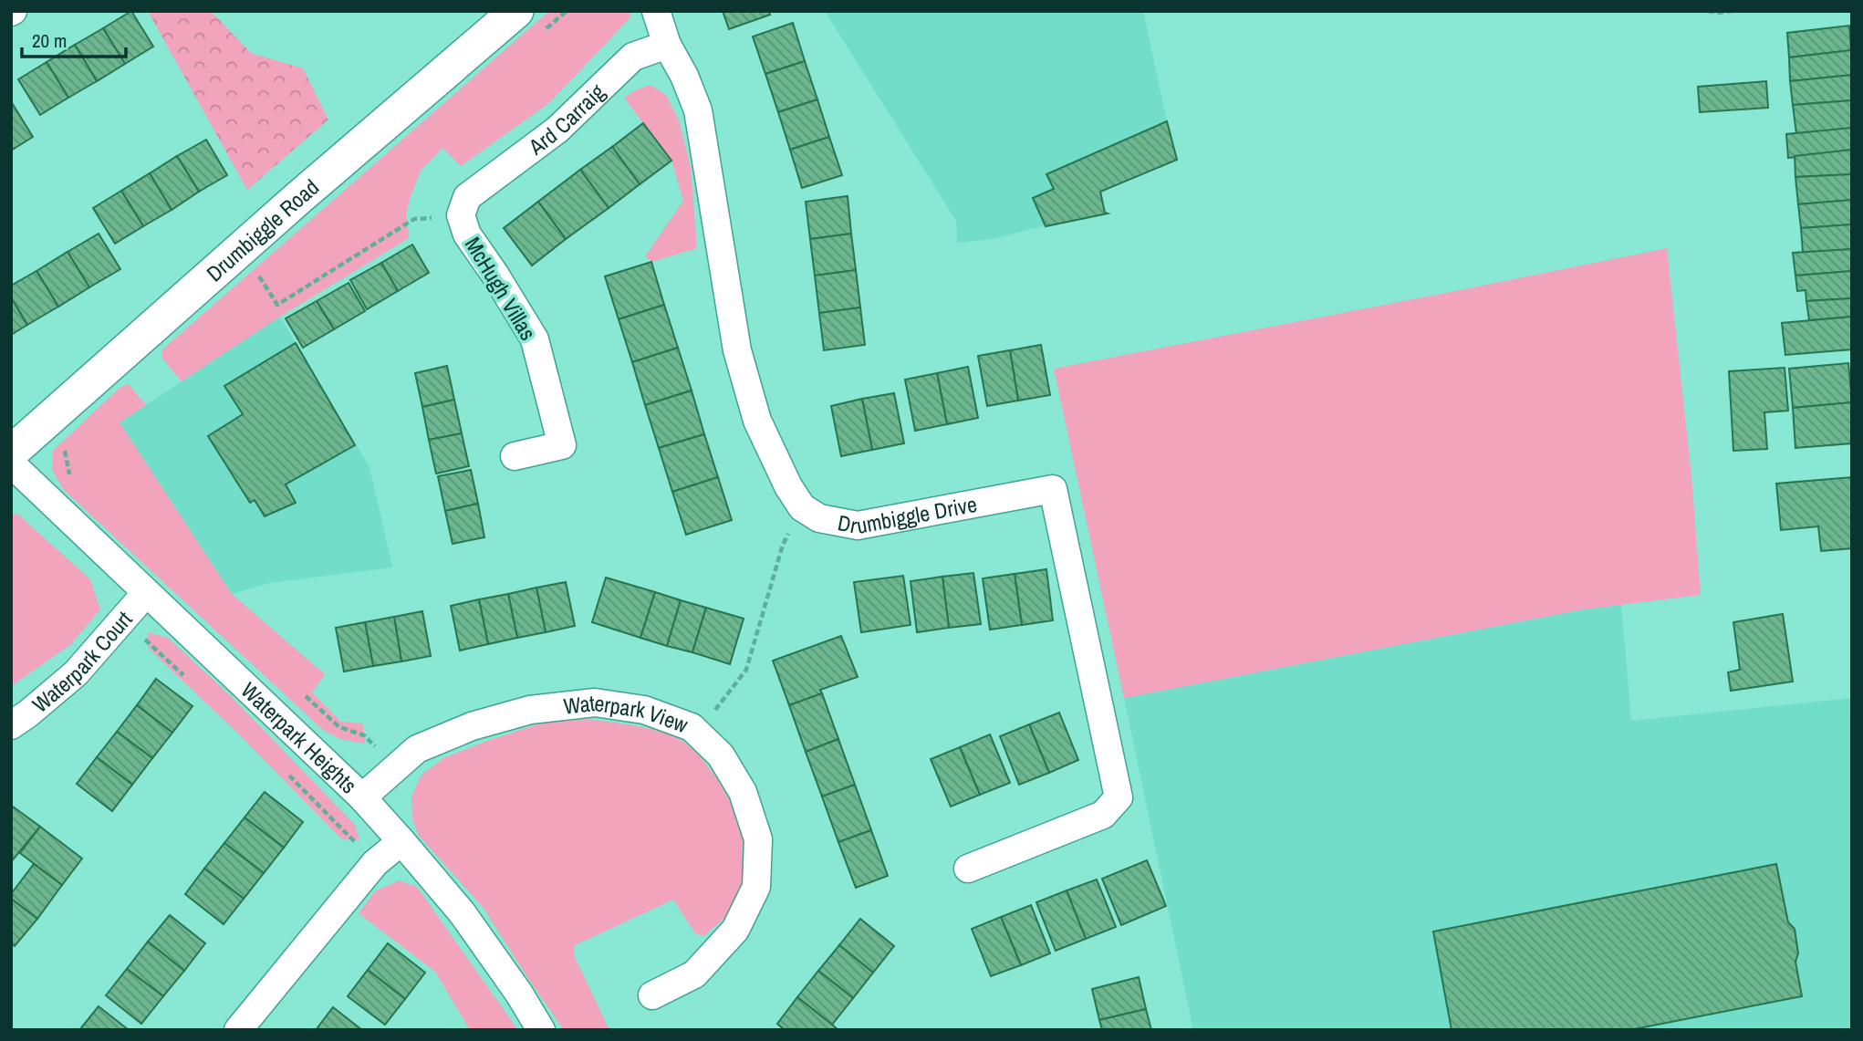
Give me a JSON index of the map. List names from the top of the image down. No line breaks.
{"streets":{"street":["Ard Carraig","Drumbiggle Road","McHugh Villas","Drumbiggle Drive","Waterpark Court","Waterpark View","Waterpark Heights"]},"crossings":[["Ard Carraig","McHugh Villas"],["Waterpark Court","Waterpark Heights"],["Waterpark View","Waterpark Heights"]],"scale_bar":"20 m"}
